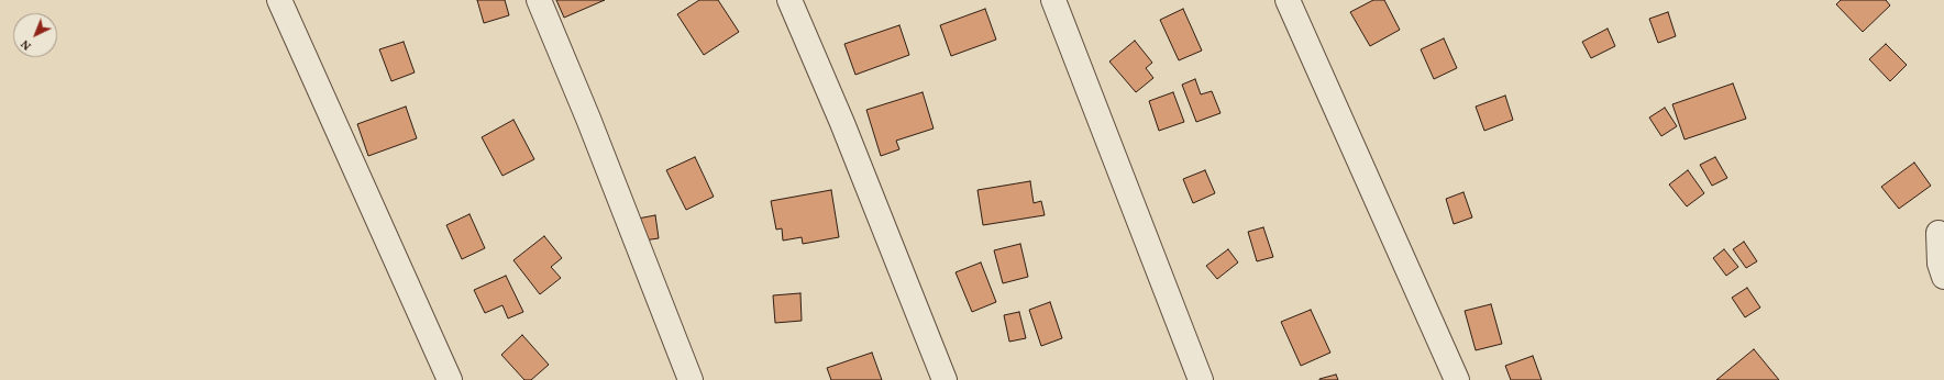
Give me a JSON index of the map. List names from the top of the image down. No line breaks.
{"north":"bottom left"}
